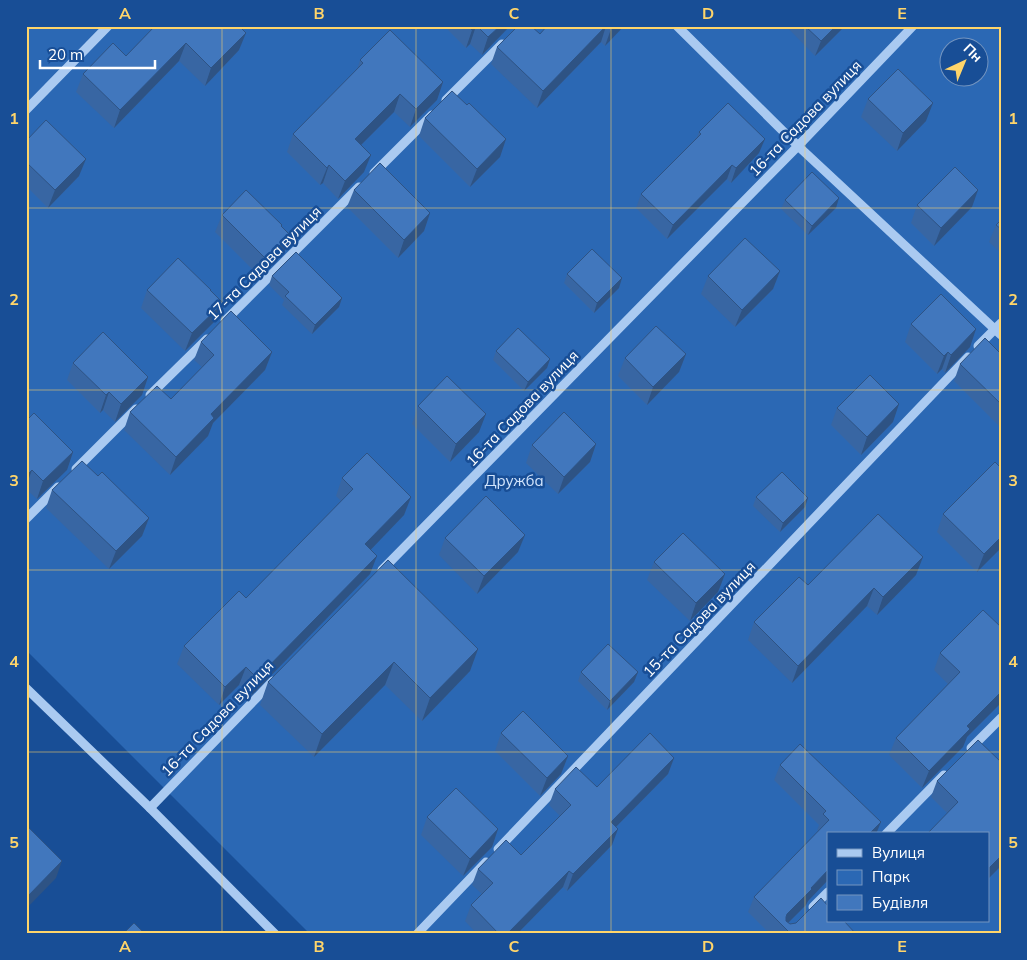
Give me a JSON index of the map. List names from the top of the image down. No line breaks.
{"streets":{"street":["16-та Садова вулиця","17-та Садова вулиця","15-та Садова вулиця"]},"parks":["Дружба"],"legend":["Вулиця","Парк","Будівля"],"scale_bar":"20 m","north":"top right","grid":{"columns":["A","B","C","D","E"],"rows":["1","2","3","4","5"]}}
